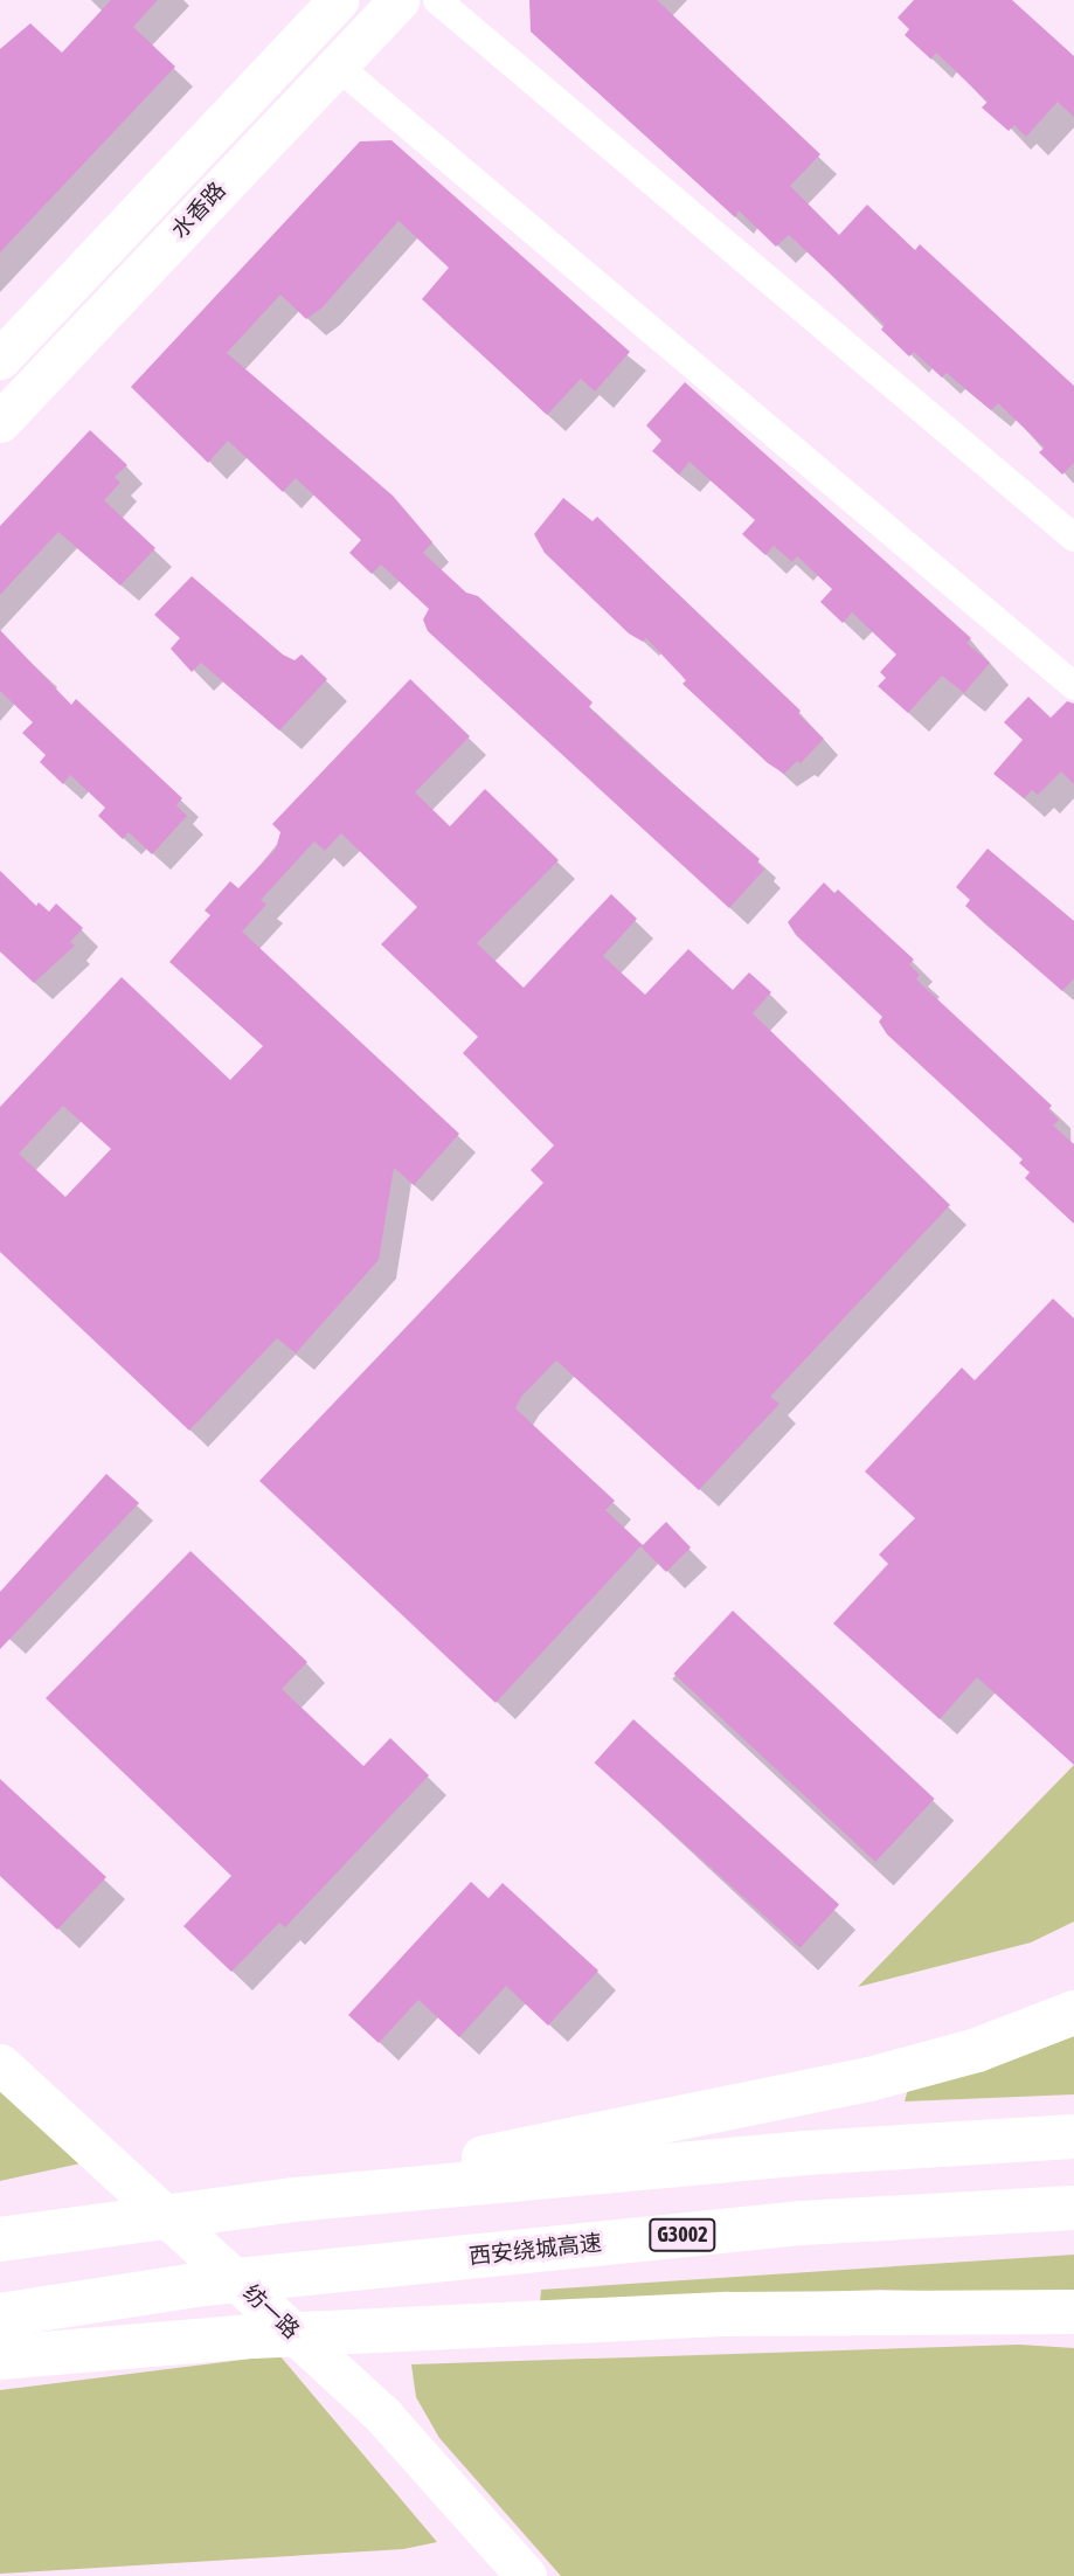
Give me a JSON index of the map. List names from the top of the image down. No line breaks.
{"streets":{"highway":["G3002","西安绕城高速"],"street":["水香路","纺一路"]}}
